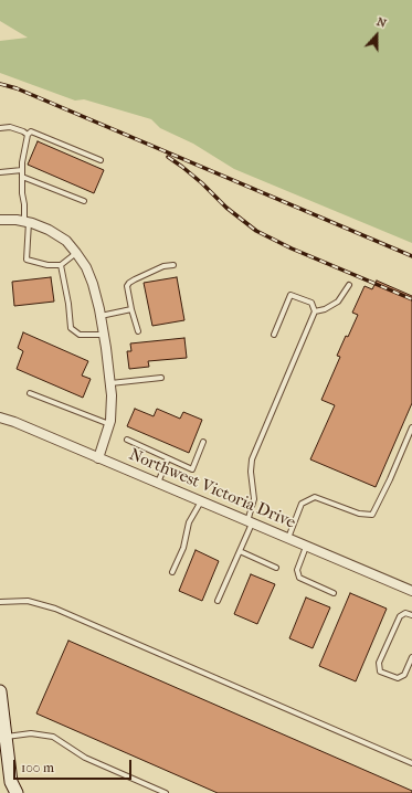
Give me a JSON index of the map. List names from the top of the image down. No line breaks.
{"streets":{"street":["Northwest Victoria Drive"]},"scale_bar":"100 m","north":"top"}
